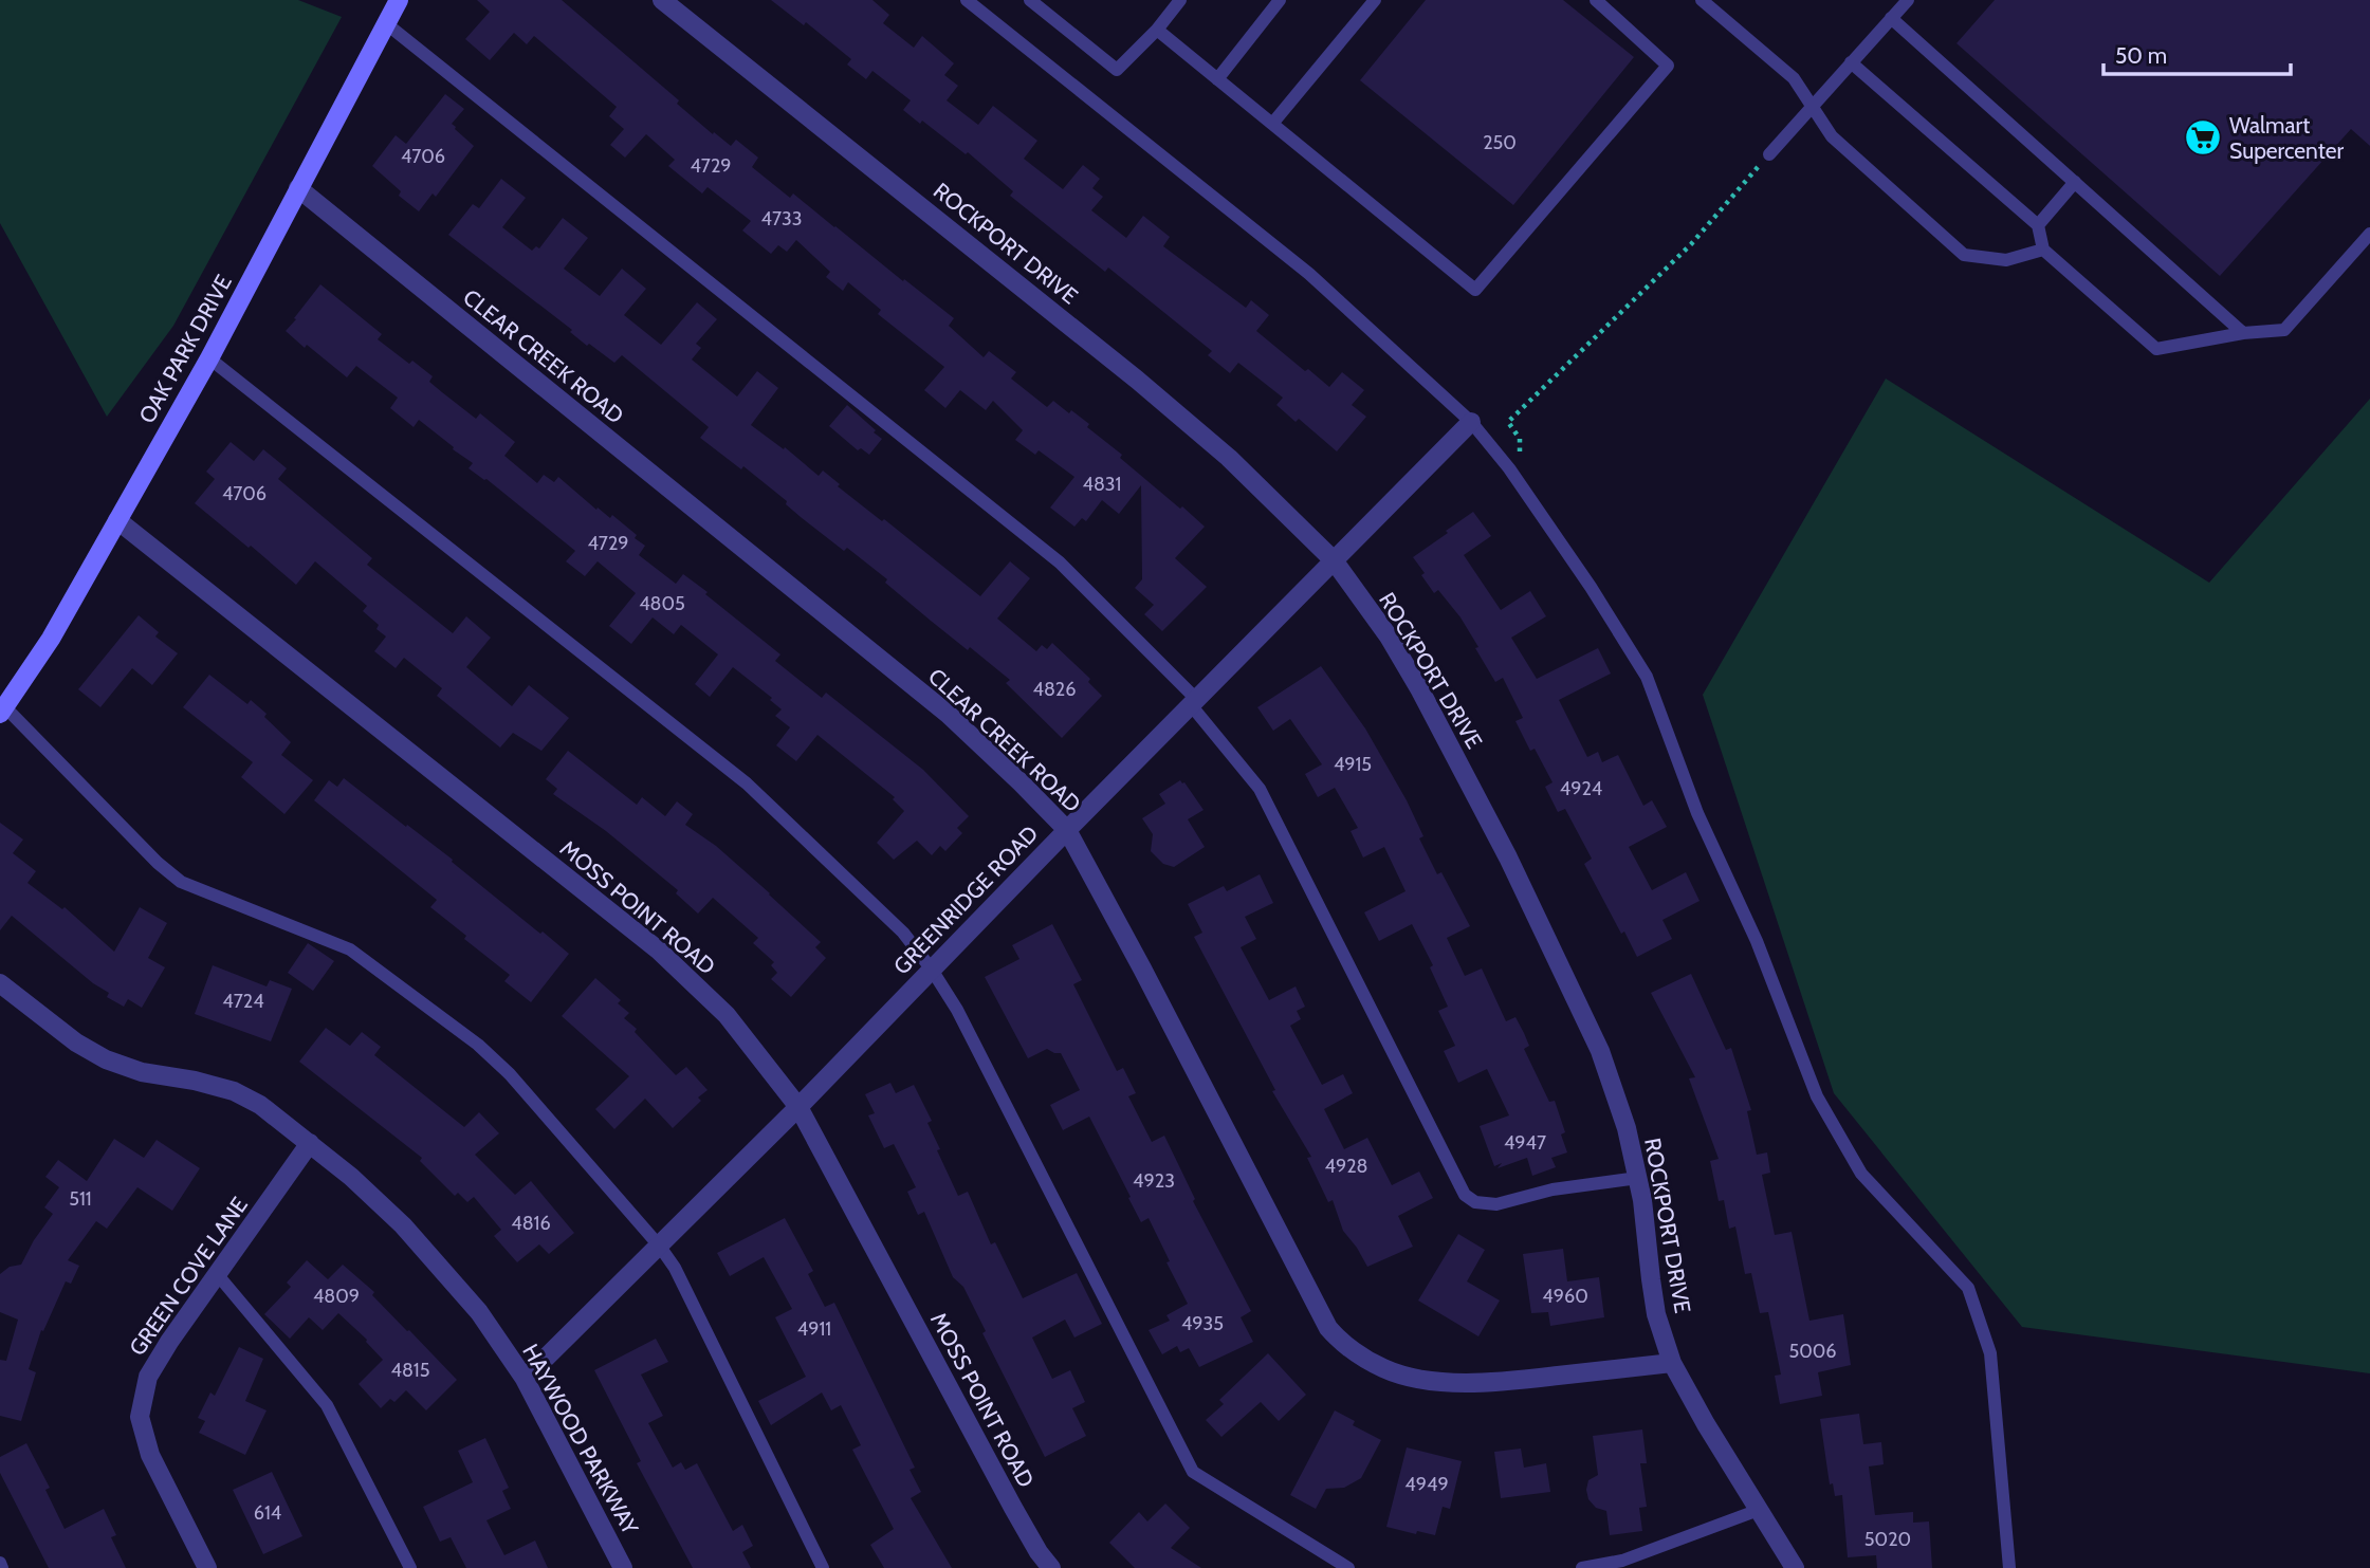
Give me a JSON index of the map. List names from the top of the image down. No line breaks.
{"streets":{"street":["ROCKPORT DRIVE","OAK PARK DRIVE","CLEAR CREEK ROAD","GREENRIDGE ROAD","MOSS POINT ROAD","GREEN COVE LANE","HAYWOOD PARKWAY"]},"crossings":[["ROCKPORT DRIVE","CLEAR CREEK ROAD"],["ROCKPORT DRIVE","GREENRIDGE ROAD"],["OAK PARK DRIVE","CLEAR CREEK ROAD"],["OAK PARK DRIVE","MOSS POINT ROAD"],["CLEAR CREEK ROAD","GREENRIDGE ROAD"],["GREENRIDGE ROAD","MOSS POINT ROAD"],["GREENRIDGE ROAD","HAYWOOD PARKWAY"],["GREEN COVE LANE","HAYWOOD PARKWAY"]],"places":{"supermarket":["Walmart Supercenter"]},"house_numbers":["250","4706","4729","4733","4831","4706","4729","4805","4826","4915","4924","4724","4947","4928","4923","511","4816","4809","4960","4935","4911","5006","4815","4949","614","5020"],"scale_bar":"50 m"}
